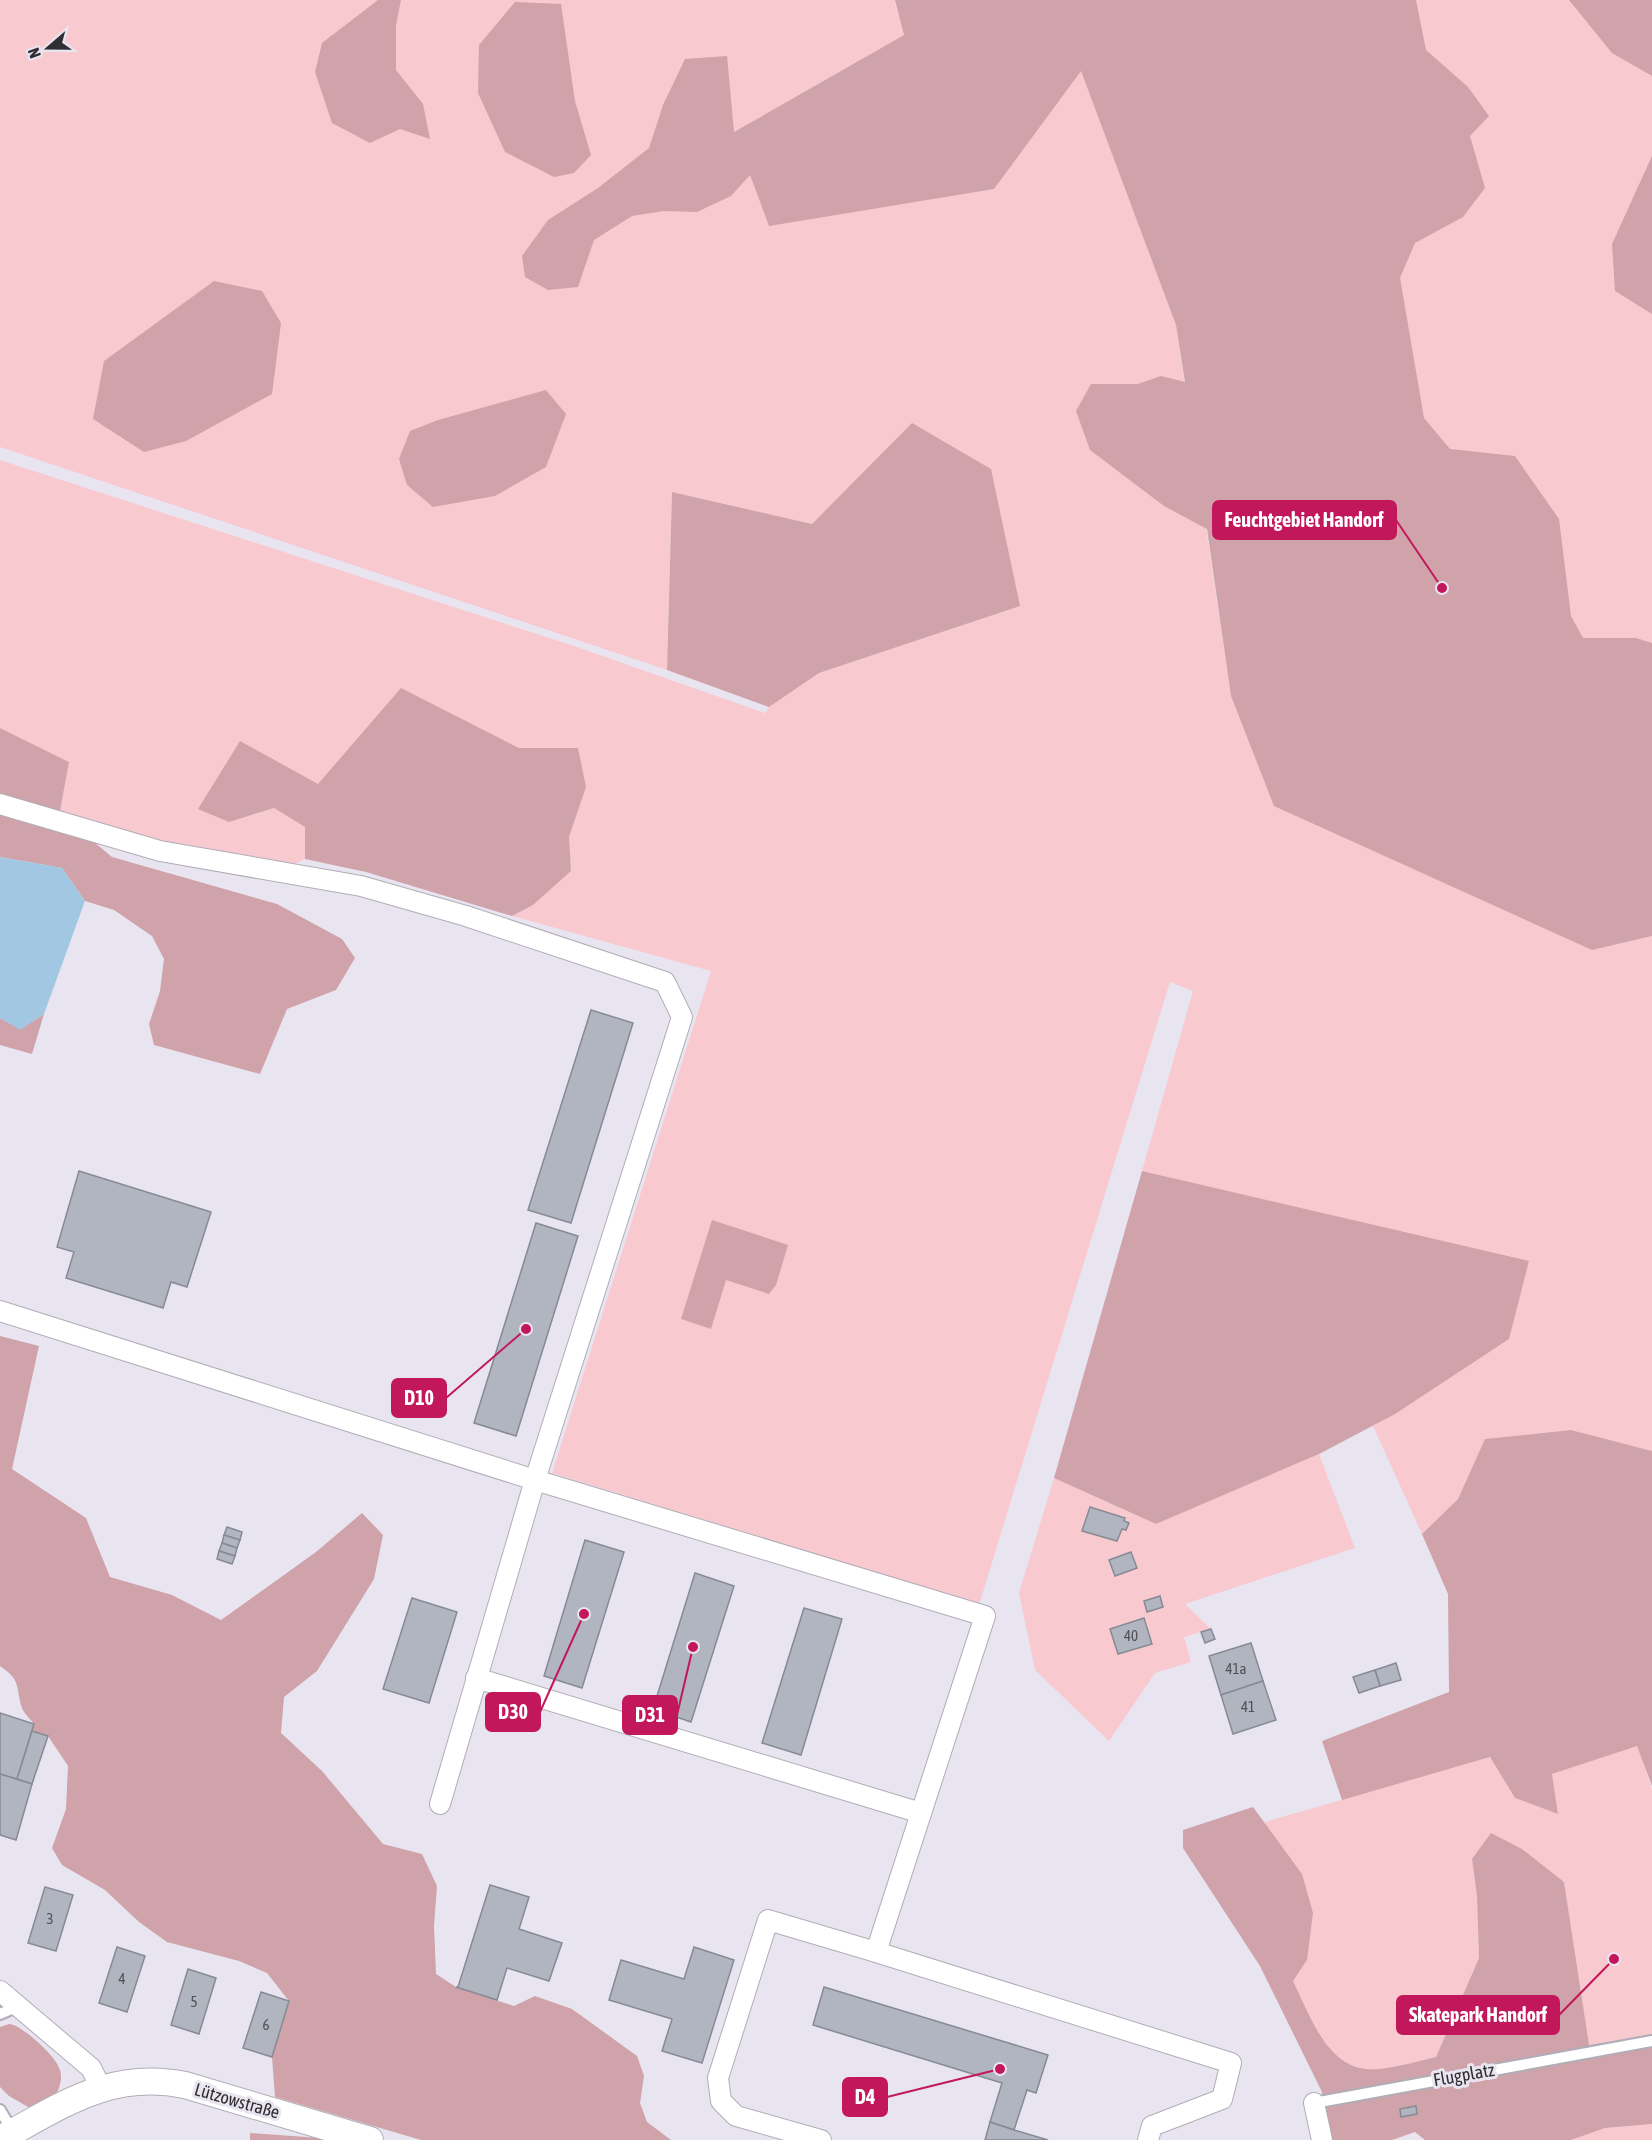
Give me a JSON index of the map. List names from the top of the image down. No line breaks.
{"streets":{"street":["Flugplatz","Lützowstraße"]},"places":["Feuchtgebiet Handorf","D10","D30","D31","Skatepark Handorf","D4"],"house_numbers":["40","41a","41","3","4","5","6"],"north":"left"}
